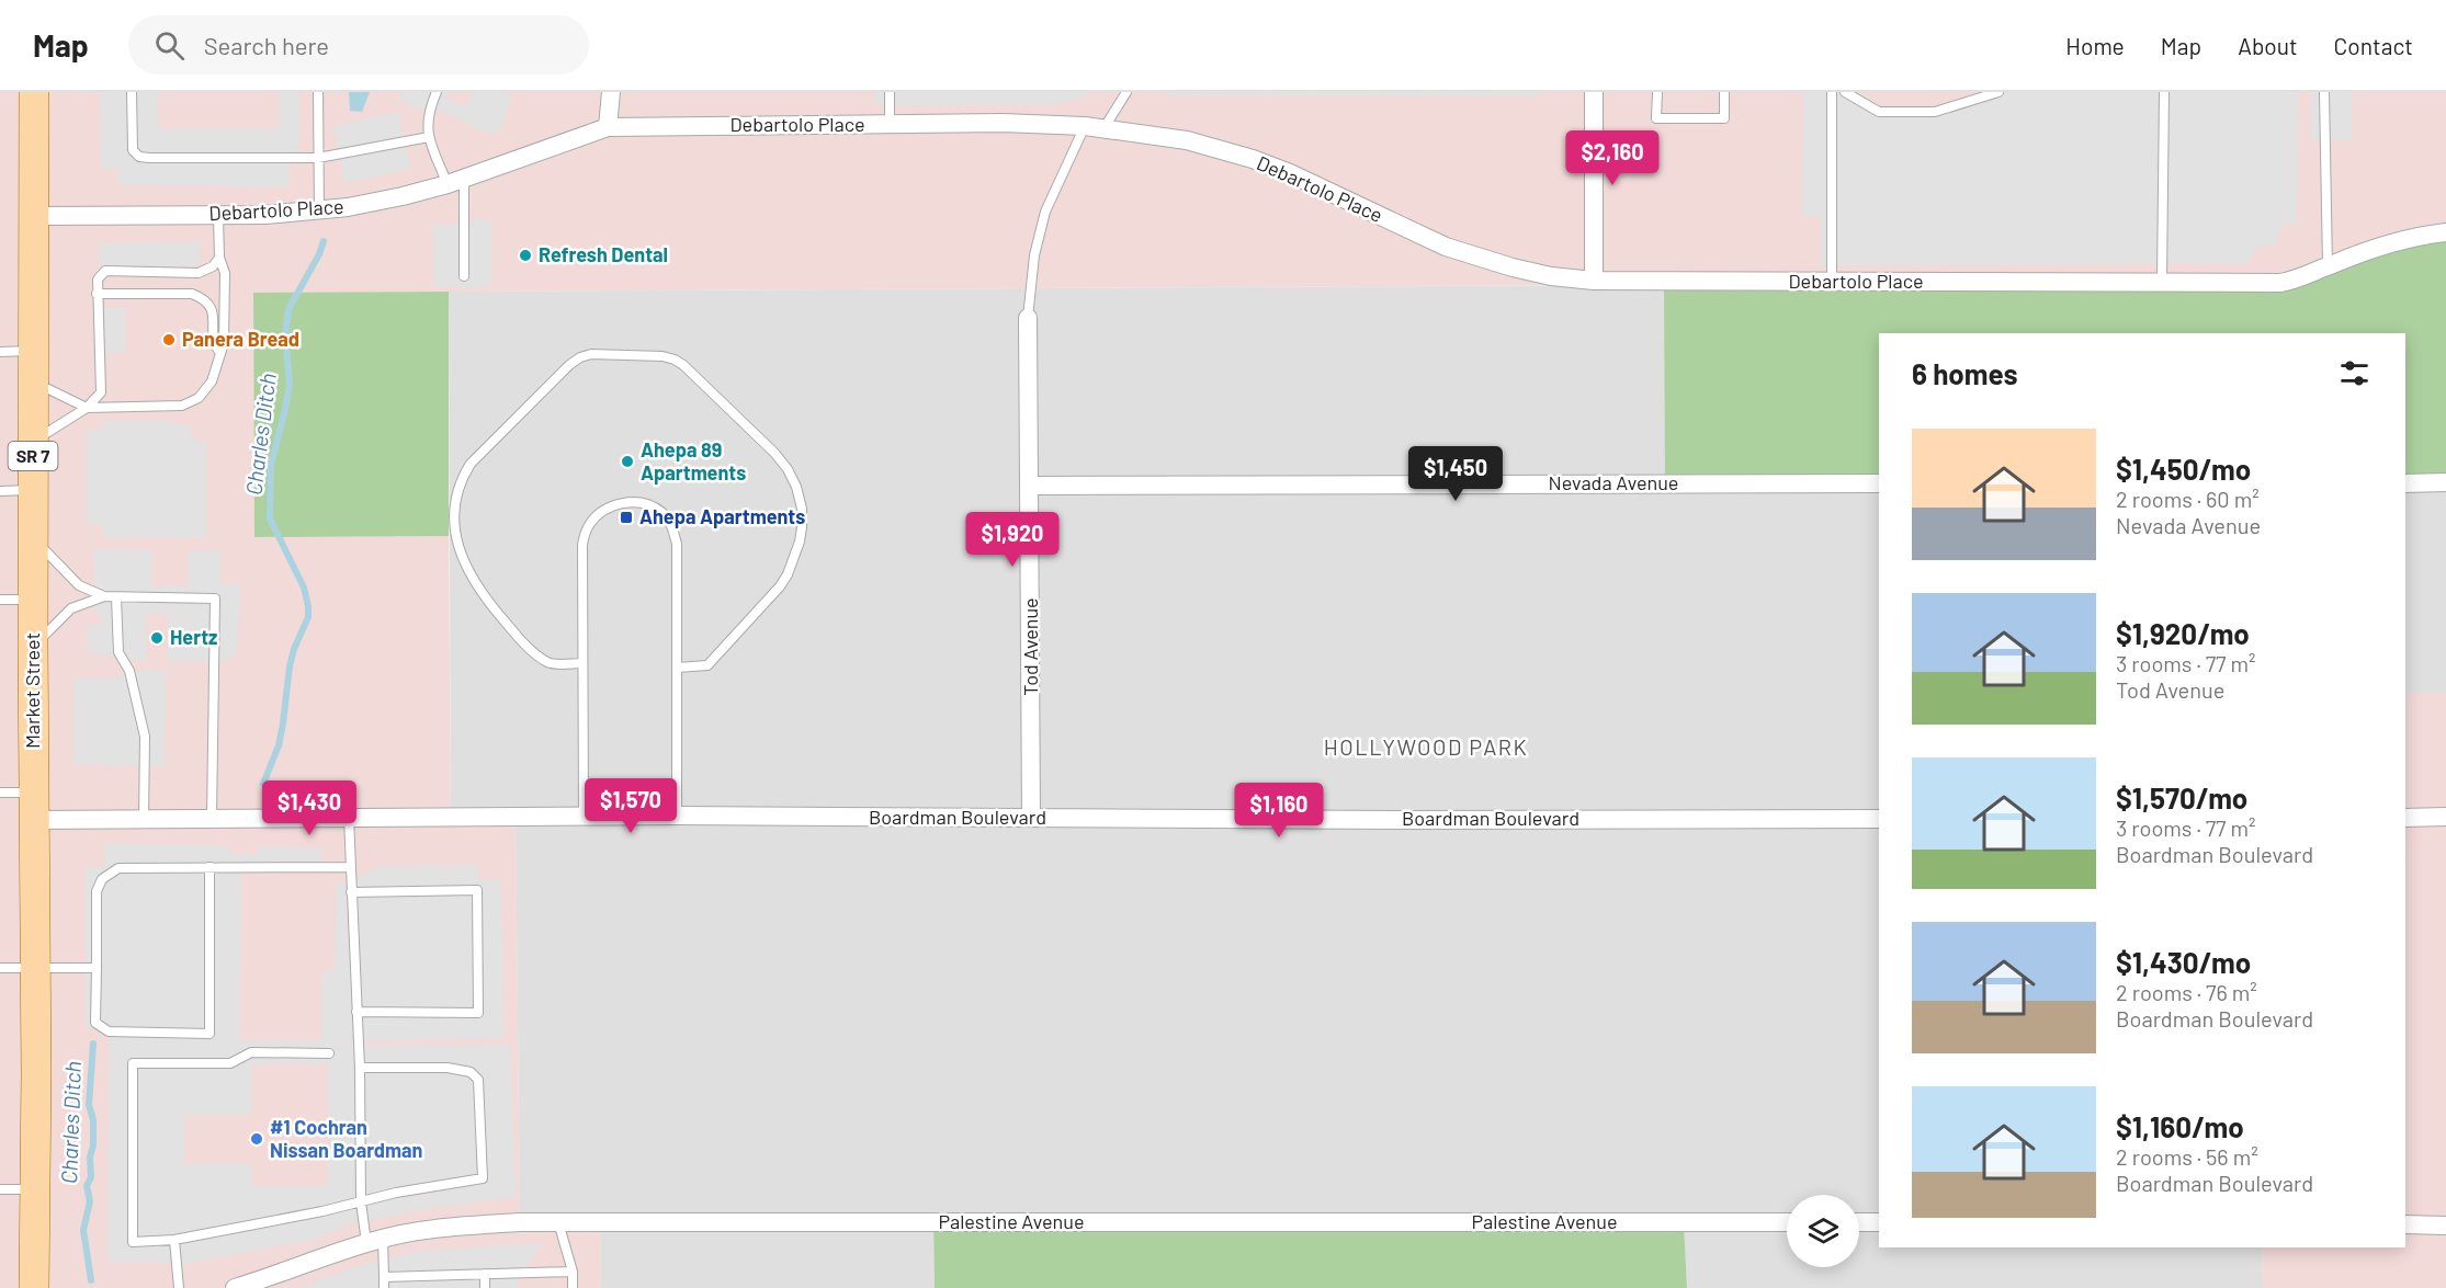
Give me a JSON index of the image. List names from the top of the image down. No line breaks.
{"streets":{"main road":["SR 7","Market Street"],"street":["Debartolo Place","Nevada Avenue","Tod Avenue","Boardman Boulevard","Palestine Avenue"]},"crossings":[["Debartolo Place","Market Street"],["Nevada Avenue","Tod Avenue"],["Tod Avenue","Boardman Boulevard"],["Market Street","Boardman Boulevard"]],"districts":["HOLLYWOOD PARK"],"water":["Charles Ditch"],"places":{"other":["Refresh Dental","Panera Bread","Ahepa 89 Apartments","Hertz","#1 Cochran Nissan Boardman"],"transit":["Ahepa Apartments"]},"page":{"header":"Map","search":"Search here","nav":["Home","Map","About","Contact"],"price":["$2,160","$1,450","$1,920","$1,570","$1,430","$1,160"],"heading":"6 homes","list":[{"name":"$1,450/mo","note":"2 rooms · 60 m² · Nevada Avenue"},{"name":"$1,920/mo","note":"3 rooms · 77 m² · Tod Avenue"},{"name":"$1,570/mo","note":"3 rooms · 77 m² · Boardman Boulevard"},{"name":"$1,430/mo","note":"2 rooms · 76 m² · Boardman Boulevard"},{"name":"$1,160/mo","note":"2 rooms · 56 m² · Boardman Boulevard"}]}}
